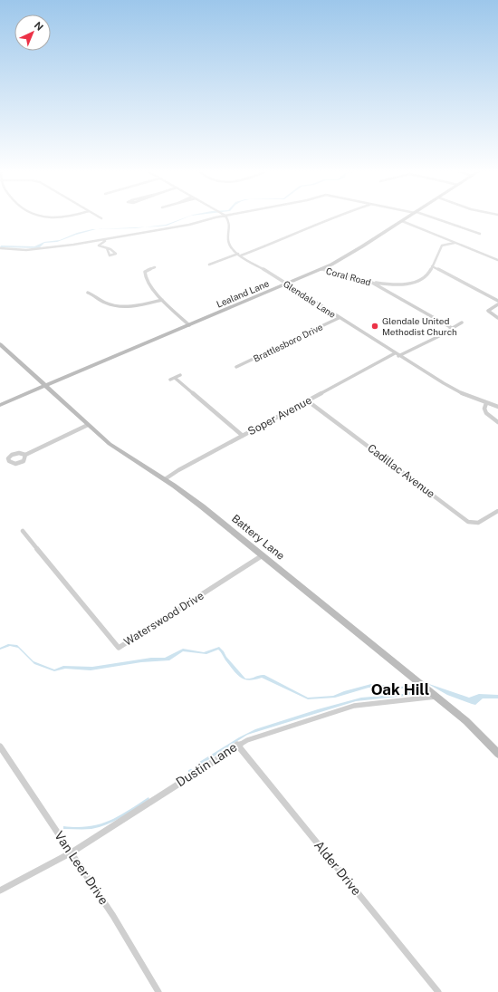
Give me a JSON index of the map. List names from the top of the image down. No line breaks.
{"streets":{"street":["Coral Road","Lealand Lane","Glendale Lane","Brattlesboro Drive","Soper Avenue","Cadillac Avenue","Battery Lane","Waterswood Drive","Dustin Lane","Van Leer Drive","Alder Drive"]},"crossings":[["Coral Road","Lealand Lane"],["Coral Road","Soper Avenue"],["Lealand Lane","Glendale Lane"],["Lealand Lane","Battery Lane"],["Glendale Lane","Brattlesboro Drive"],["Glendale Lane","Soper Avenue"],["Soper Avenue","Cadillac Avenue"],["Soper Avenue","Battery Lane"],["Battery Lane","Waterswood Drive"],["Battery Lane","Dustin Lane"],["Dustin Lane","Van Leer Drive"],["Dustin Lane","Alder Drive"]],"districts":["Oak Hill"],"places":["Glendale United Methodist Church"],"north":"top right"}
